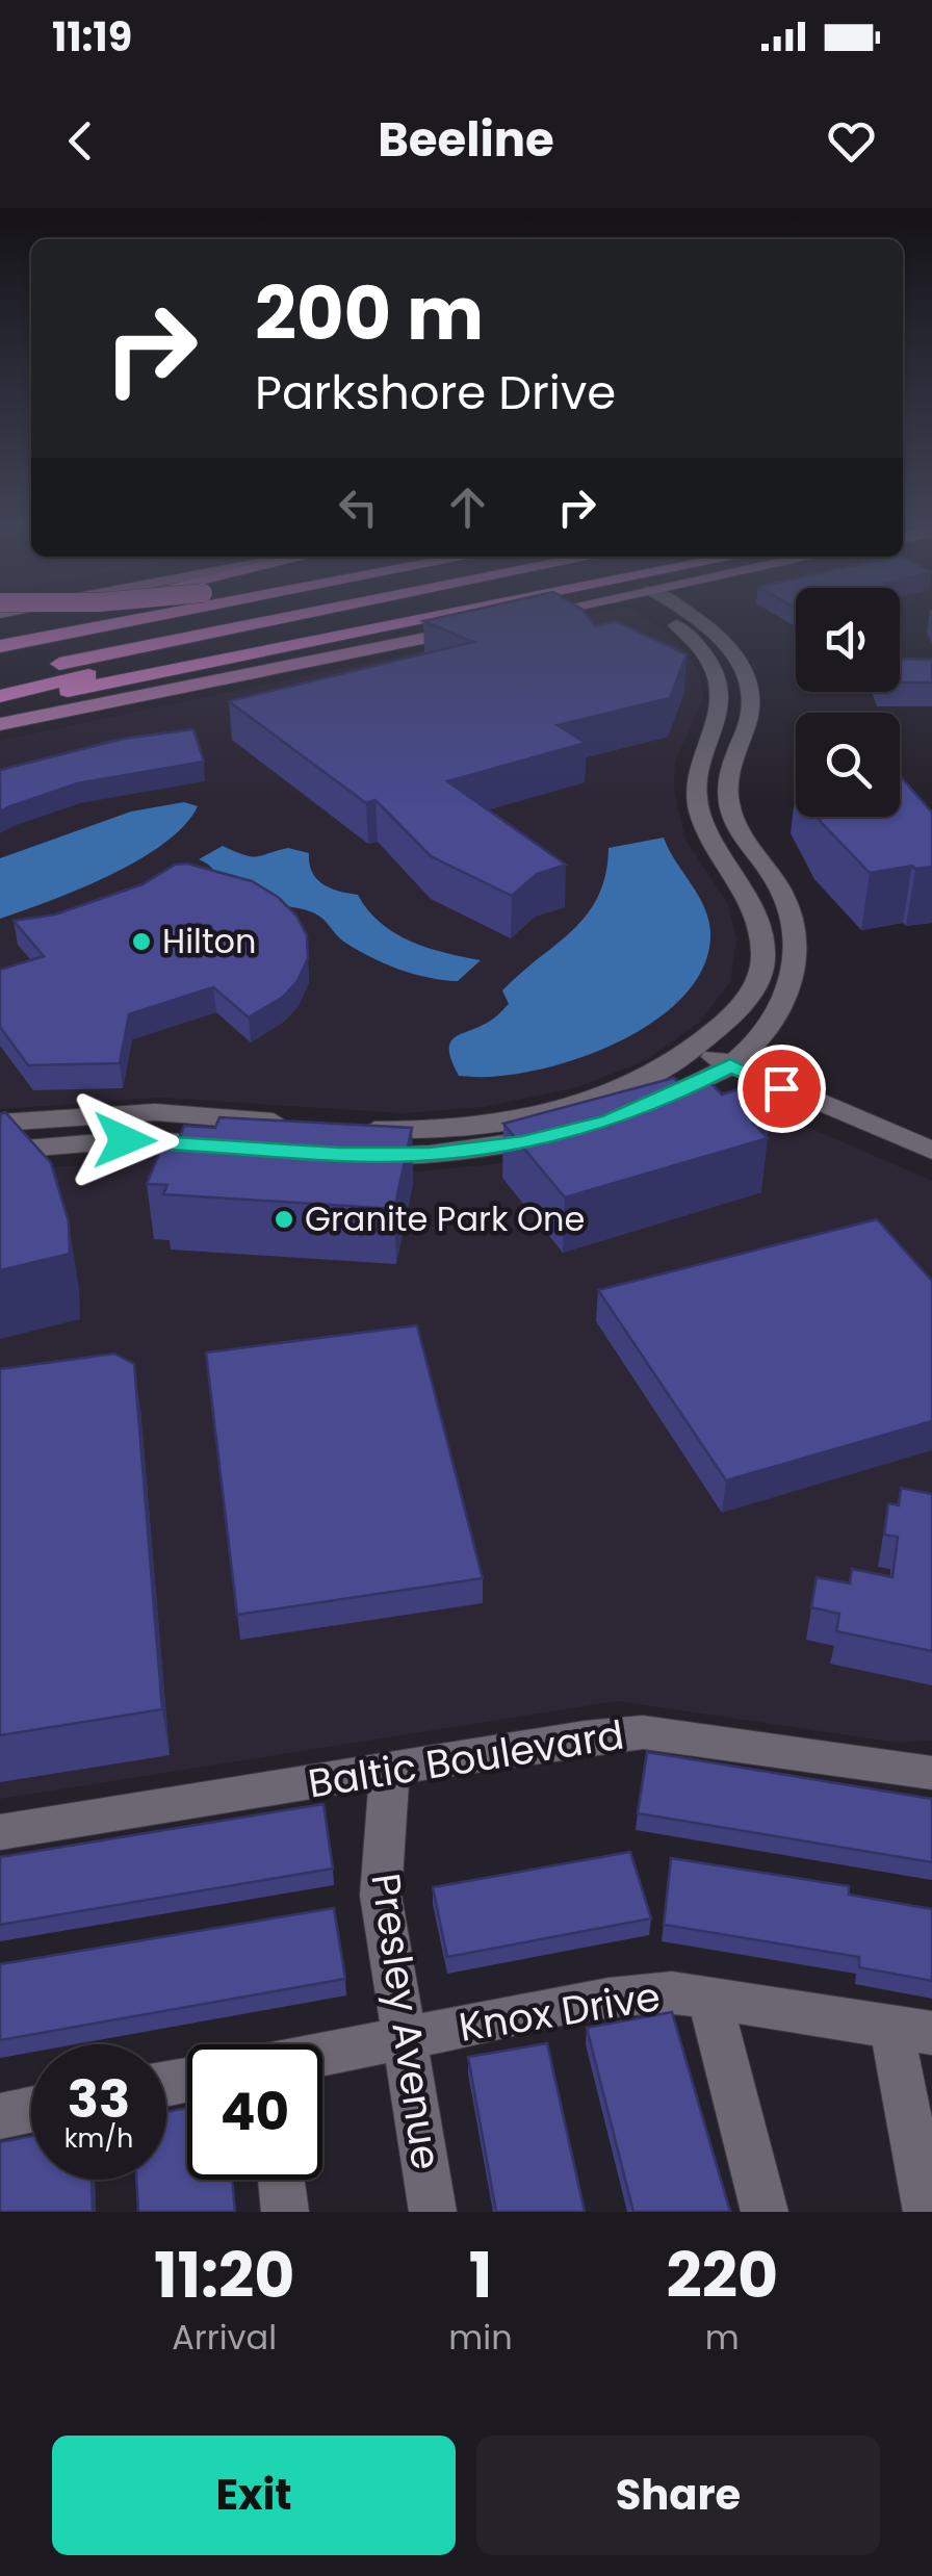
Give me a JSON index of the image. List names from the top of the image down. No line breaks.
{"streets":{"street":["Baltic Boulevard","Knox Drive","Presley Avenue"]},"crossings":[["Baltic Boulevard","Presley Avenue"],["Knox Drive","Presley Avenue"]],"places":["Hilton","Granite Park One"],"page":{"status":"11:19","header":"Beeline","turn":["200 m","Parkshore Drive"],"speed":"33 km/h","limit":"40","eta":["11:20","Arrival","1","min","220","m"],"buttons":["Exit","Share"]}}
